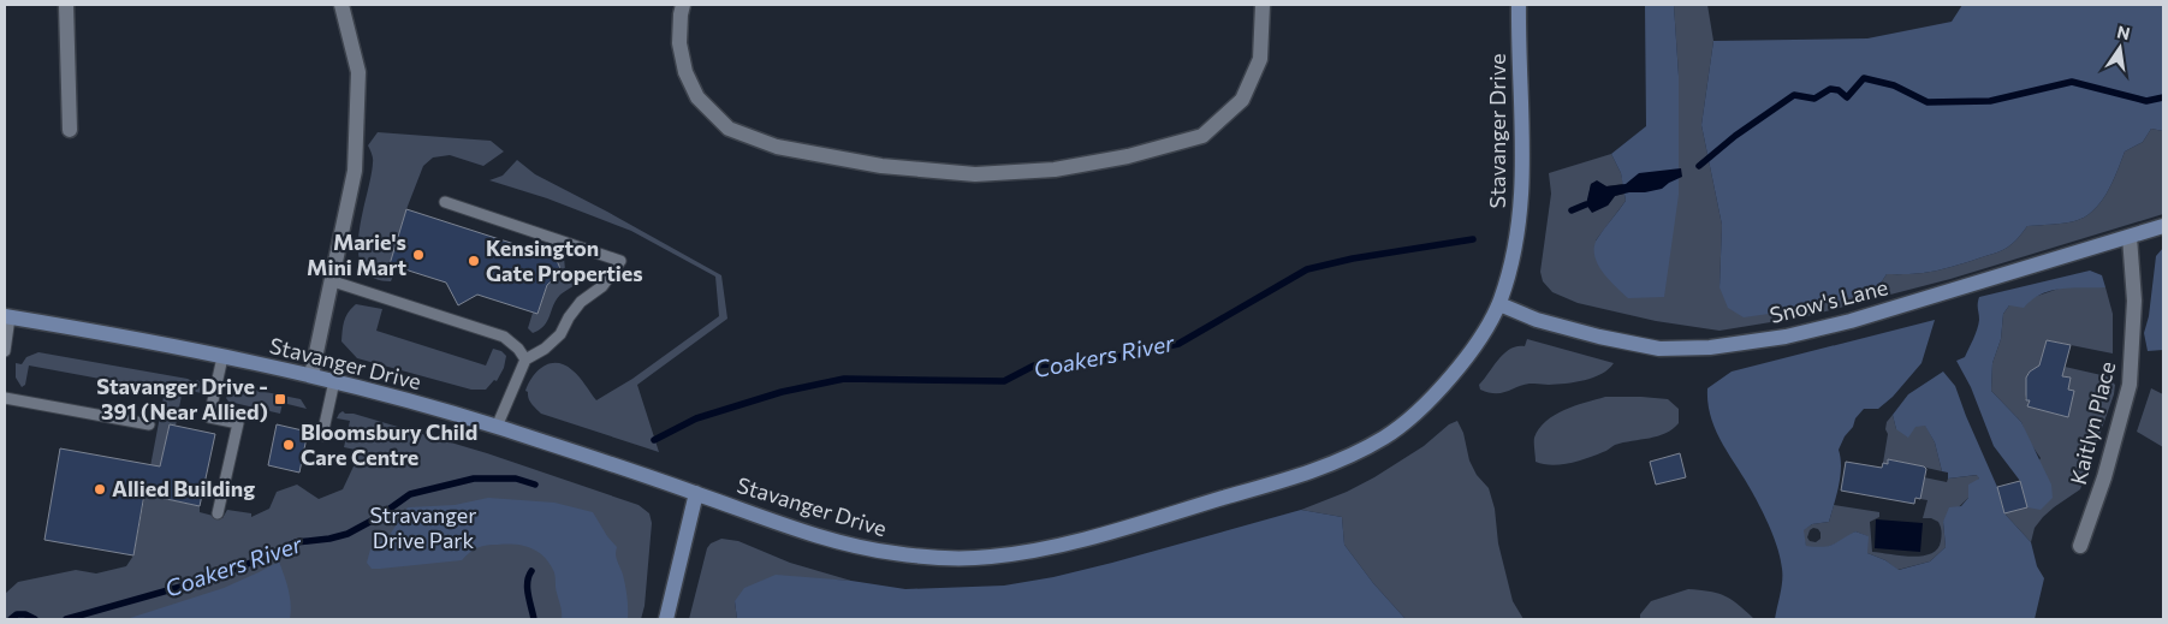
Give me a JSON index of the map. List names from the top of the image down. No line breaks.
{"streets":{"street":["Stavanger Drive","Snow's Lane","Kaitlyn Place"]},"crossings":[["Stavanger Drive","Snow's Lane"],["Snow's Lane","Kaitlyn Place"]],"water":["Coakers River"],"parks":["Stravanger Drive Park"],"places":{"other":["Marie's Mini Mart","Kensington Gate Properties","Bloomsbury Child Care Centre","Allied Building"],"transit":["Stavanger Drive - 391 (Near Allied)"]},"north":"top"}
